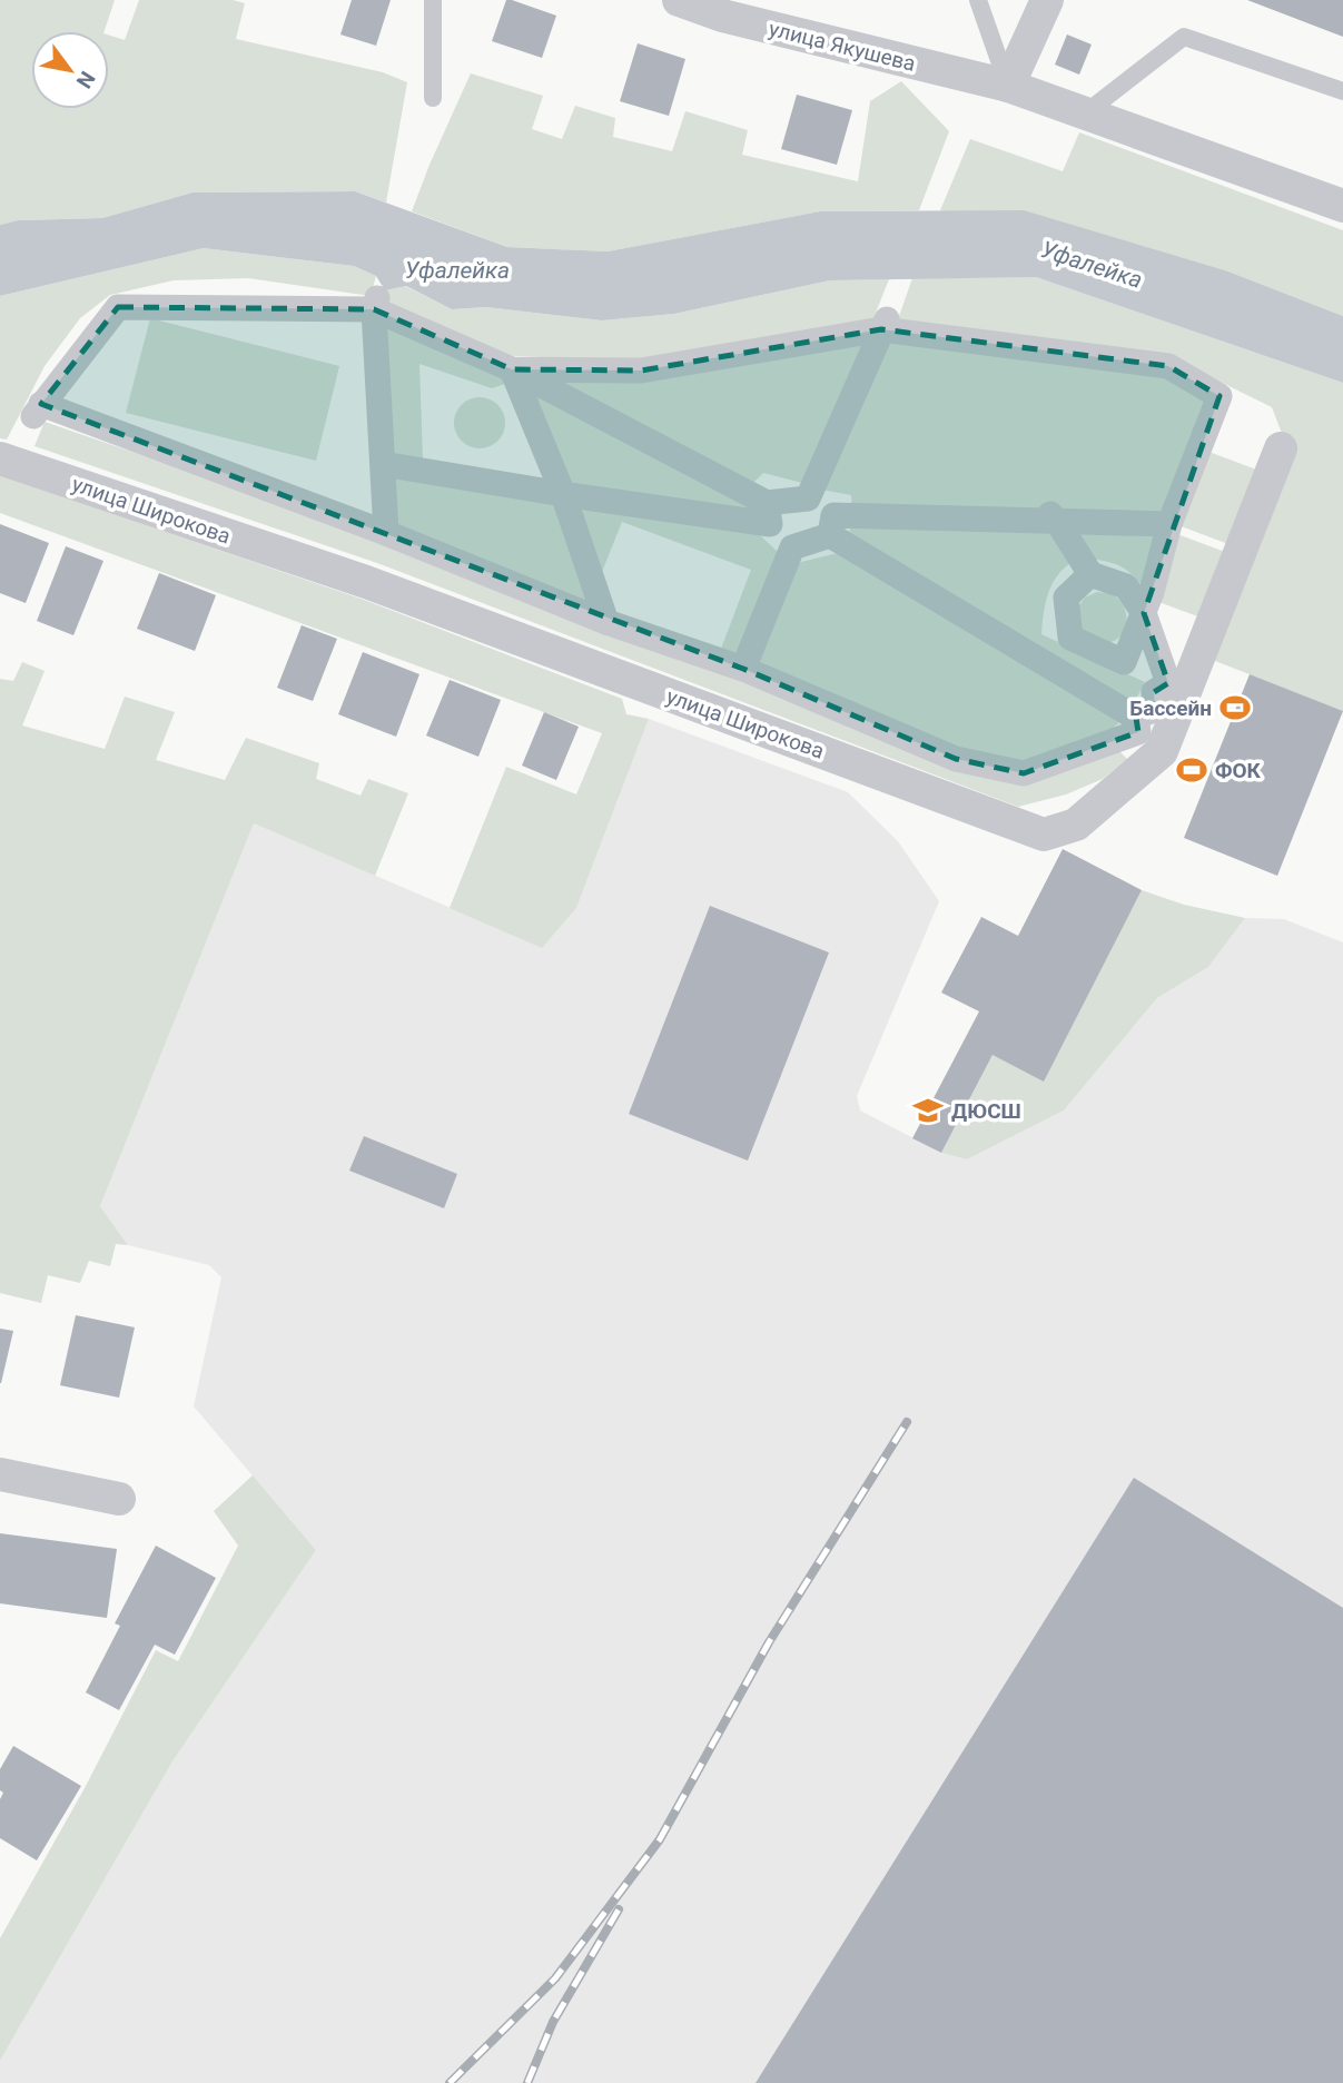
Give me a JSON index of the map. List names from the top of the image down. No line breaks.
{"streets":{"street":["улица Якушева","улица Широкова"]},"water":["Уфалейка"],"places":{"sports":["Бассейн","ФОК"],"school or university":["ДЮСШ"]},"north":"bottom right"}
